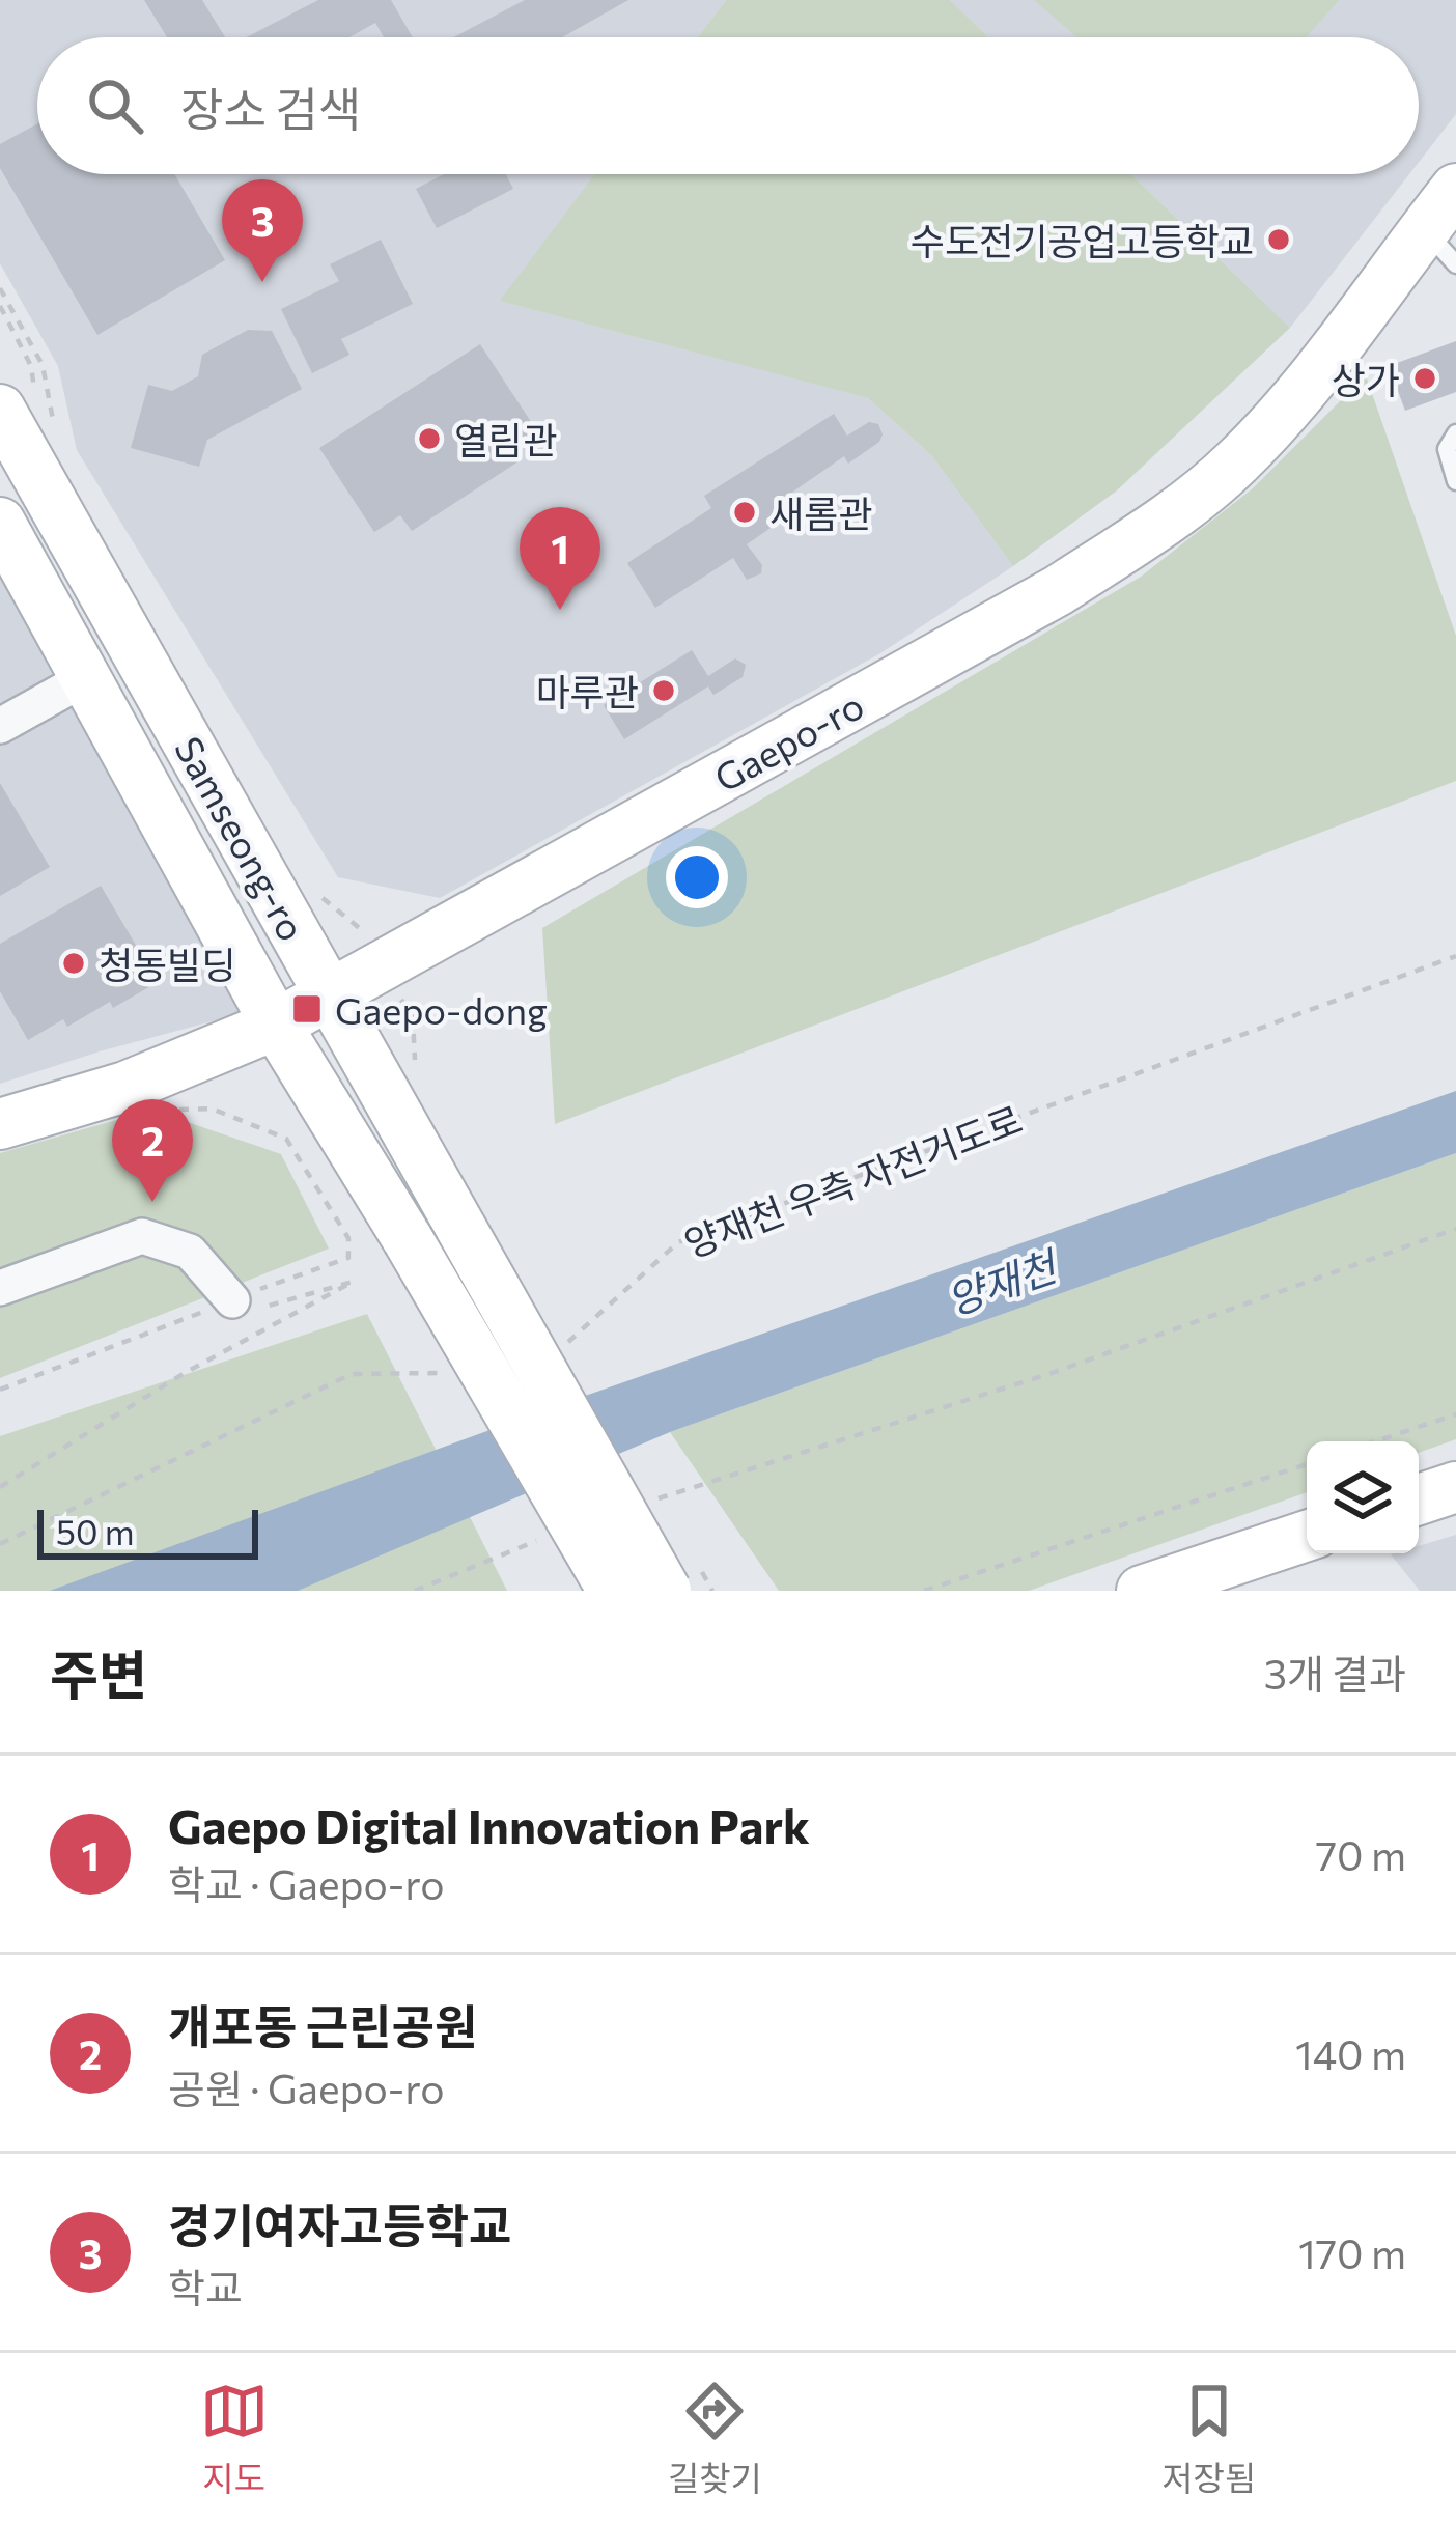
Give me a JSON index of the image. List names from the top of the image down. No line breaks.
{"streets":{"main road":["Gaepo-ro","Samseong-ro"],"path":["양재천 우측 자전거도로"]},"crossings":[["Gaepo-ro","Samseong-ro"]],"water":["양재천"],"places":{"other":["수도전기공업고등학교","상가","열림관","새롬관","마루관","청동빌딩"],"transit":["Gaepo-dong"]},"scale_bar":"50 m","page":{"search":"장소 검색","pins":["3","1","2"],"scale":"50 m","heading":["주변","3개 결과"],"list":[{"mark":"1","name":"Gaepo Digital Innovation Park","note":"학교 · Gaepo-ro","value":"70 m"},{"mark":"2","name":"개포동 근린공원","note":"공원 · Gaepo-ro","value":"140 m"},{"mark":"3","name":"경기여자고등학교","note":"학교","value":"170 m"}],"nav":["지도","길찾기","저장됨"]}}
